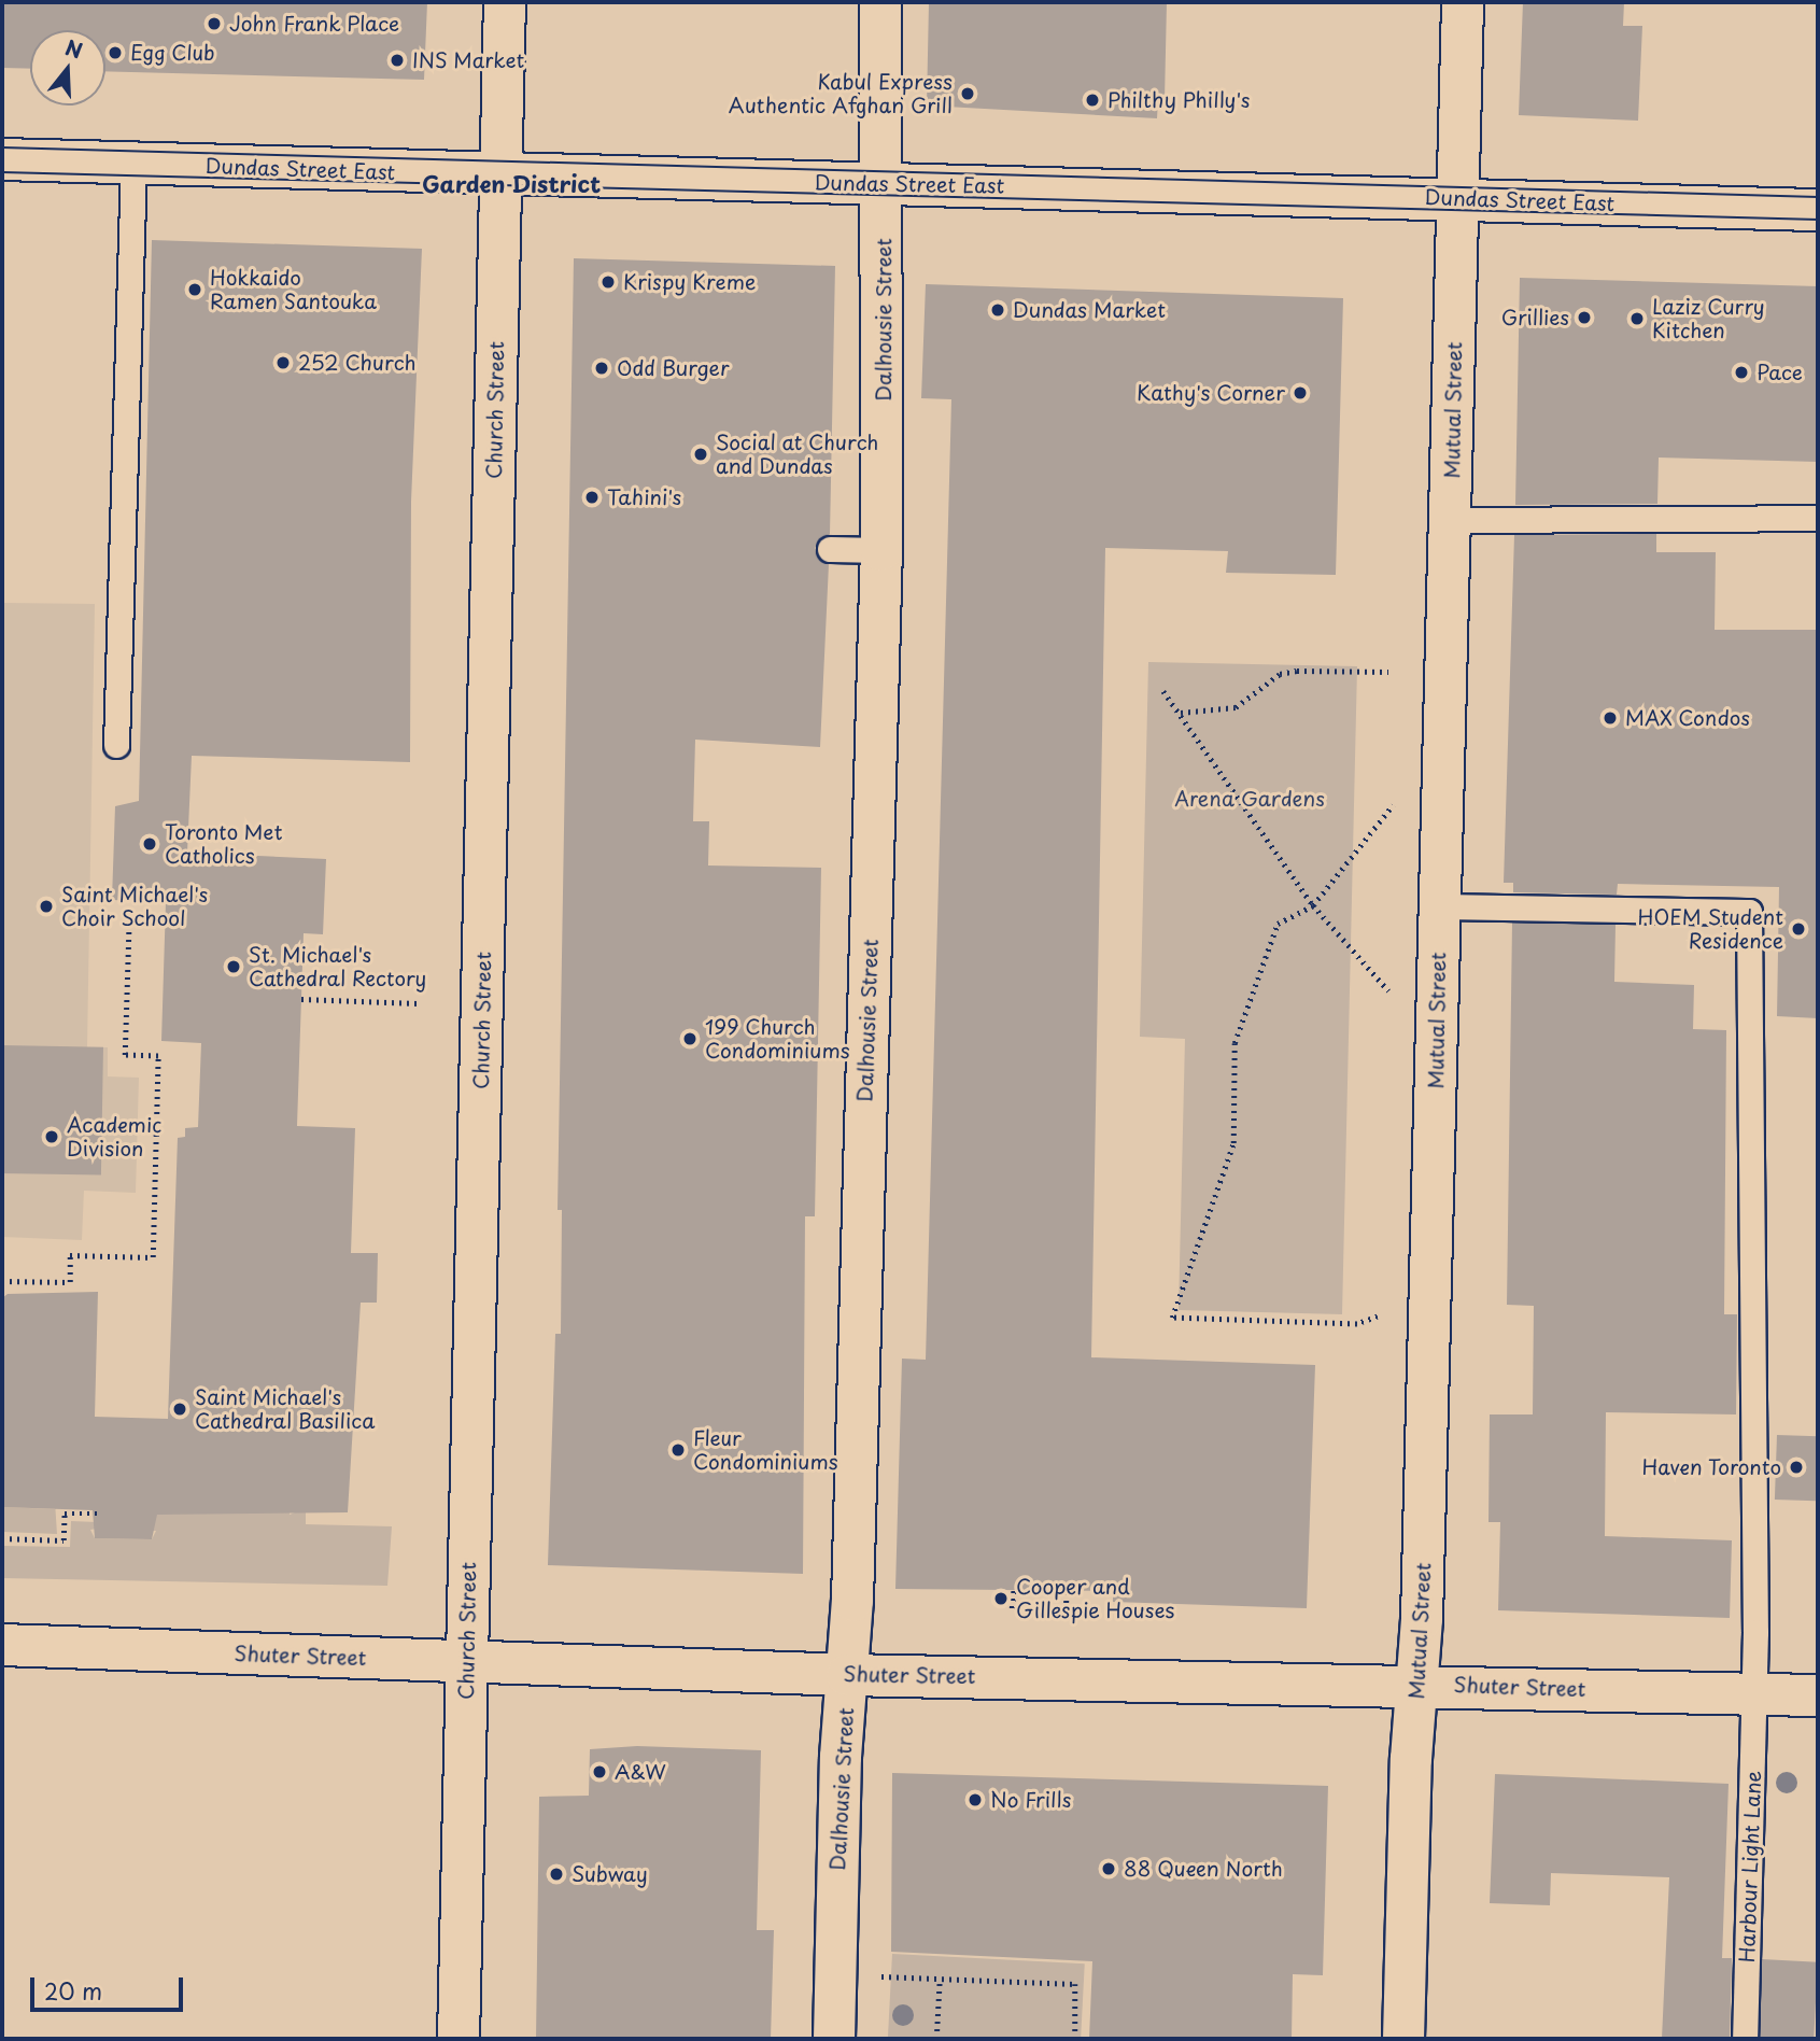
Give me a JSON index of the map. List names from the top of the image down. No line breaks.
{"streets":{"street":["Dundas Street East","Dalhousie Street","Church Street","Mutual Street","Shuter Street"],"lane":["Harbour Light Lane"]},"crossings":[["Dundas Street East","Dalhousie Street"],["Dundas Street East","Church Street"],["Dundas Street East","Mutual Street"],["Dalhousie Street","Shuter Street"],["Church Street","Shuter Street"],["Mutual Street","Shuter Street"],["Mutual Street","Harbour Light Lane"],["Shuter Street","Harbour Light Lane"]],"districts":["Garden District"],"parks":["Arena Gardens"],"places":["John Frank Place","Egg Club","INS Market","Kabul Express Authentic Afghan Grill","Philthy Philly's","Krispy Kreme","Hokkaido Ramen Santouka","Dundas Market","Grillies","Laziz Curry Kitchen","252 Church","Odd Burger","Pace","Kathy's Corner","Social at Church and Dundas","Tahini's","MAX Condos","Toronto Met Catholics","Saint Michael's Choir School","HOEM Student Residence","St. Michael's Cathedral Rectory","199 Church Condominiums","Academic Division","Saint Michael's Cathedral Basilica","Fleur Condominiums","Haven Toronto","Cooper and Gillespie Houses","A&W","No Frills","88 Queen North","Subway"],"scale_bar":"20 m","north":"top"}
